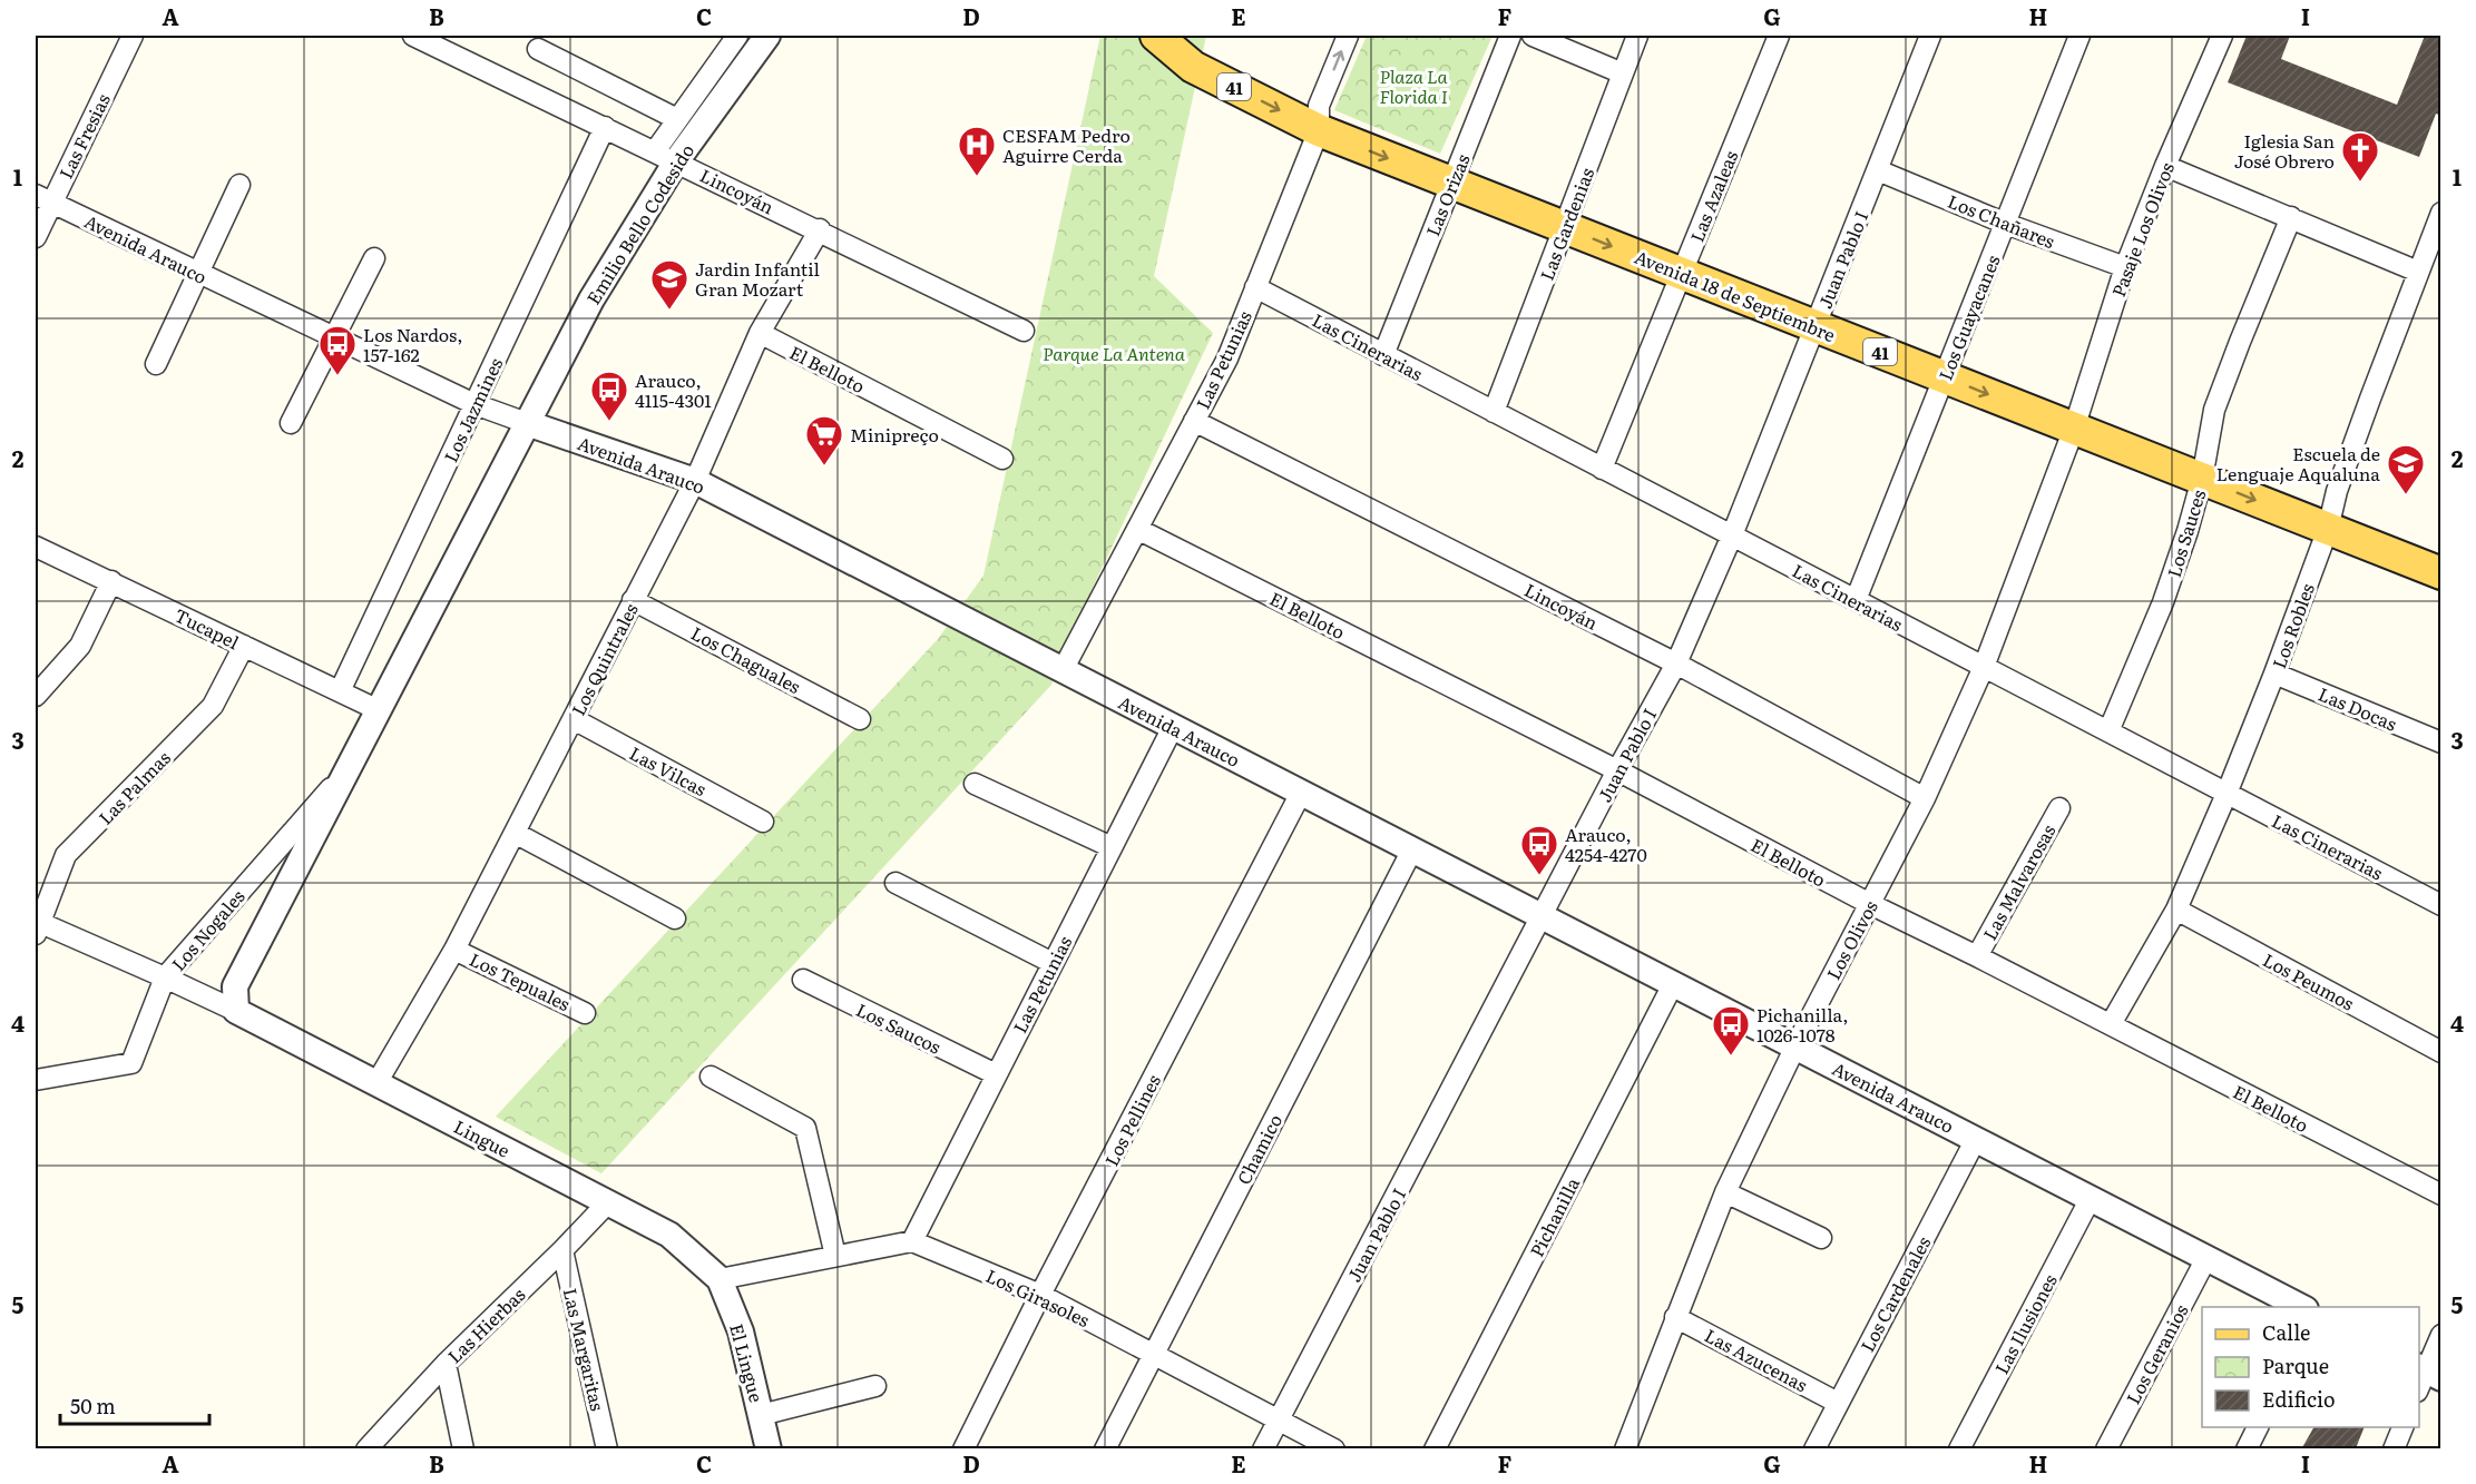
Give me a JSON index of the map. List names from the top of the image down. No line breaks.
{"streets":{"main road":["41","Avenida 18 de Septiembre"],"street":["Las Fresias","Lincoyán","Las Orizas","Las Azaleas","Los Chañares","Emilio Bello Codesido","Las Gardenias","Pasaje Los Olivos","Avenida Arauco","Juan Pablo I","Los Guayacanes","Las Cinerarias","Las Petunias","El Belloto","Los Jazmines","Los Sauces","Los Robles","Tucapel","Los Quintrales","Los Chaguales","Las Docas","Las Vilcas","Las Palmas","Las Malvarosas","Los Nogales","Los Olivos","Los Tepuales","Los Peumos","Los Saucos","Los Pellines","Lingue","Chamico","Pichanilla","Los Cardenales","Los Girasoles","Las Ilusiones","Las Hierbas","Las Margaritas","Los Geranios","Las Azucenas","El Lingue"]},"crossings":[["Las Fresias","Avenida Arauco"],["Lincoyán","Emilio Bello Codesido"],["Lincoyán","Juan Pablo I"],["Lincoyán","Las Petunias"],["Lincoyán","Los Jazmines"],["Lincoyán","Los Quintrales"],["Lincoyán","Los Olivos"],["Las Orizas","Avenida 18 de Septiembre"],["Las Orizas","Las Cinerarias"],["Las Azaleas","Avenida 18 de Septiembre"],["Las Azaleas","Las Cinerarias"],["Los Chañares","Pasaje Los Olivos"],["Los Chañares","Juan Pablo I"],["Los Chañares","Los Guayacanes"],["Emilio Bello Codesido","Avenida Arauco"],["Emilio Bello Codesido","Los Nogales"],["Las Gardenias","Avenida 18 de Septiembre"],["Las Gardenias","Las Cinerarias"],["Pasaje Los Olivos","Avenida 18 de Septiembre"],["Pasaje Los Olivos","Los Olivos"],["Avenida Arauco","Juan Pablo I"],["Avenida Arauco","Las Petunias"],["Avenida Arauco","Los Jazmines"],["Avenida Arauco","Los Quintrales"],["Avenida Arauco","Los Nogales"],["Avenida Arauco","Los Olivos"],["Avenida Arauco","Los Pellines"],["Avenida Arauco","Chamico"],["Avenida Arauco","Pichanilla"],["Avenida Arauco","Los Cardenales"],["Avenida Arauco","Las Ilusiones"],["Avenida Arauco","Los Geranios"],["Juan Pablo I","Avenida 18 de Septiembre"],["Juan Pablo I","Las Cinerarias"],["Juan Pablo I","El Belloto"],["Juan Pablo I","Los Girasoles"],["Avenida 18 de Septiembre","Los Guayacanes"],["Avenida 18 de Septiembre","Las Petunias"],["Avenida 18 de Septiembre","Los Sauces"],["Avenida 18 de Septiembre","Los Robles"],["Avenida 18 de Septiembre","Los Olivos"],["Los Guayacanes","Las Cinerarias"],["Las Cinerarias","Las Petunias"],["Las Cinerarias","Los Sauces"],["Las Cinerarias","Los Robles"],["Las Cinerarias","Los Olivos"],["Las Petunias","El Belloto"],["Las Petunias","Los Saucos"],["Las Petunias","Los Girasoles"],["El Belloto","Los Robles"],["El Belloto","Los Quintrales"],["El Belloto","Las Malvarosas"],["El Belloto","Los Olivos"],["Los Jazmines","Tucapel"],["Los Robles","Las Docas"],["Los Robles","Los Peumos"],["Tucapel","Las Palmas"],["Tucapel","Los Nogales"],["Los Quintrales","Los Chaguales"],["Los Quintrales","Las Vilcas"],["Los Quintrales","Los Tepuales"],["Los Quintrales","Lingue"],["Las Palmas","Lingue"],["Los Nogales","Lingue"],["Los Olivos","Las Azucenas"],["Los Pellines","Los Girasoles"],["Lingue","Las Hierbas"],["Lingue","El Lingue"],["Chamico","Los Girasoles"],["Los Cardenales","Las Azucenas"],["Las Hierbas","Las Margaritas"]],"one_way":["Avenida 18 de Septiembre"],"parks":["Plaza La Florida I","Parque La Antena"],"places":{"hospital":["CESFAM Pedro Aguirre Cerda"],"church":["Iglesia San José Obrero"],"school or university":["Jardin Infantil Gran Mozart","Escuela de Lenguaje Aqualuna"],"bus stop":["Los Nardos, 157-162","Arauco, 4115-4301","Arauco, 4254-4270","Pichanilla, 1026-1078"],"supermarket":["Minipreço"]},"legend":["Calle","Parque","Edificio"],"scale_bar":"50 m","grid":{"columns":["A","B","C","D","E","F","G","H","I"],"rows":["1","2","3","4","5"]}}
